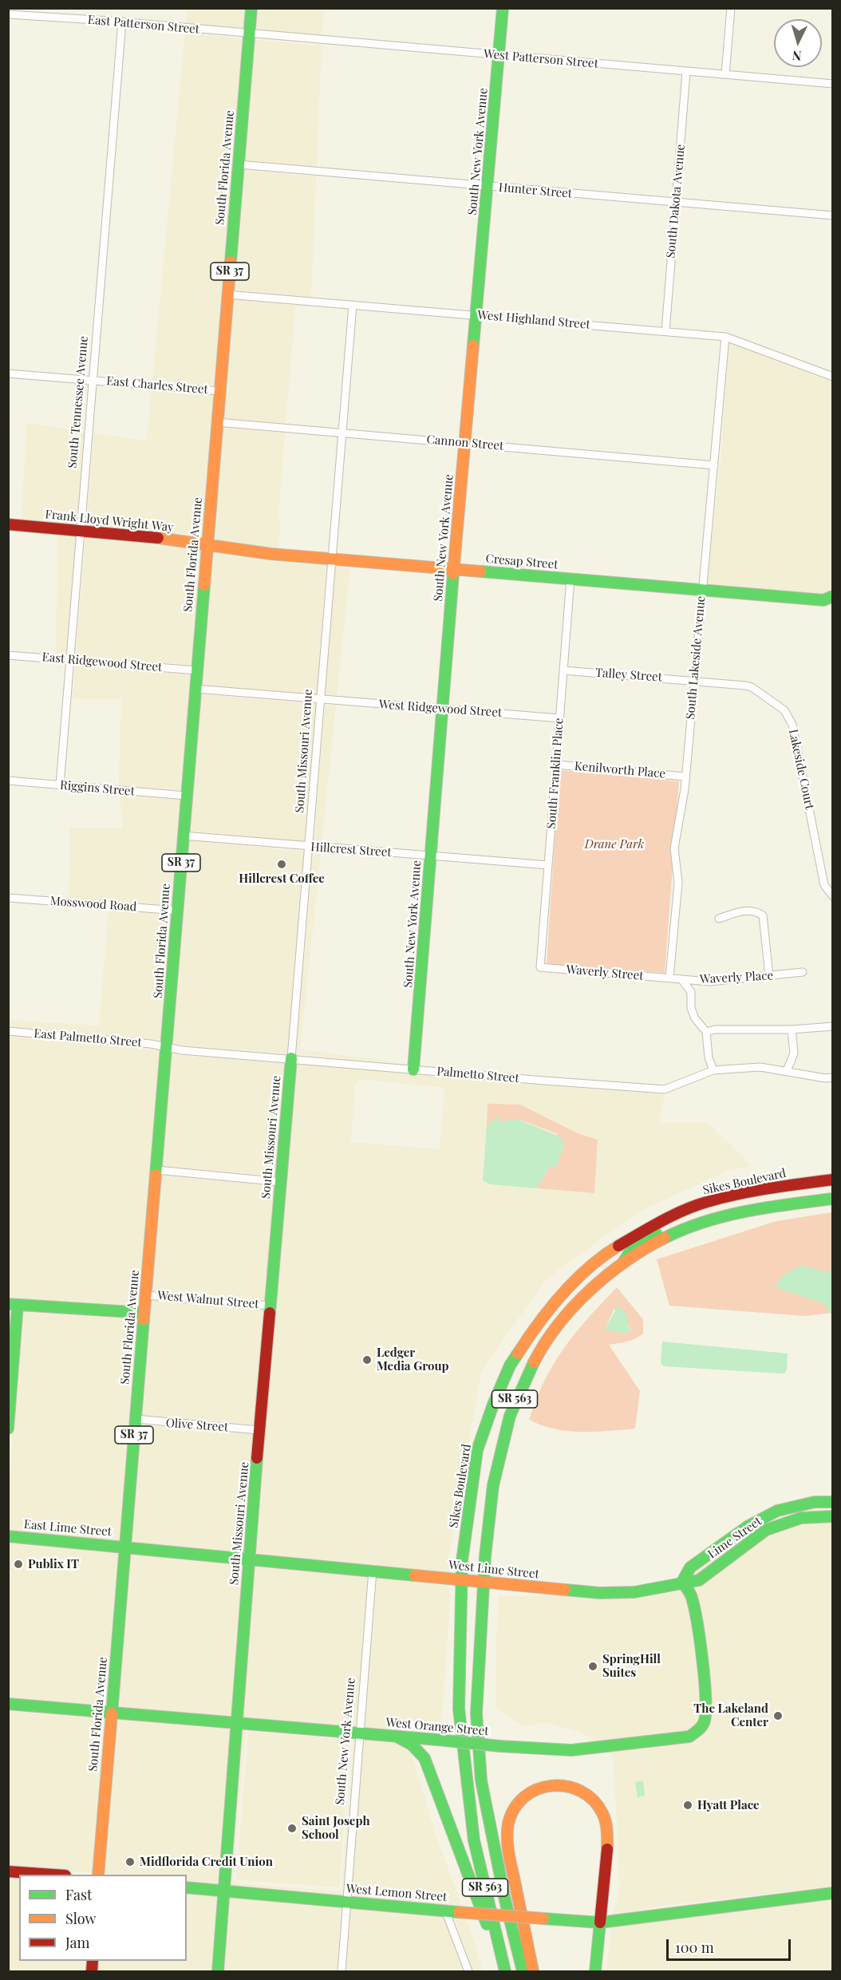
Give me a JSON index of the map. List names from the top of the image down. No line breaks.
{"streets":{"main road":["South New York Avenue","South Florida Avenue","SR 37","Frank Lloyd Wright Way","Cresap Street","South Missouri Avenue","Sikes Boulevard","SR 563","East Lime Street","Lime Street","West Lime Street","West Orange Street","West Lemon Street"],"street":["East Patterson Street","West Patterson Street","Hunter Street","South Dakota Avenue","West Highland Street","East Charles Street","South Tennessee Avenue","Cannon Street","South Lakeside Avenue","East Ridgewood Street","Talley Street","West Ridgewood Street","Lakeside Court","Kenilworth Place","South Franklin Place","Riggins Street","Hillcrest Street","Mosswood Road","Waverly Street","Waverly Place","East Palmetto Street","Palmetto Street","West Walnut Street","Olive Street"]},"crossings":[["East Patterson Street","West Patterson Street"],["East Patterson Street","South Florida Avenue"],["East Patterson Street","South Tennessee Avenue"],["West Patterson Street","South New York Avenue"],["West Patterson Street","South Florida Avenue"],["West Patterson Street","South Dakota Avenue"],["South New York Avenue","Hunter Street"],["South New York Avenue","West Highland Street"],["South New York Avenue","Cannon Street"],["South New York Avenue","Cresap Street"],["South New York Avenue","West Ridgewood Street"],["South New York Avenue","Hillcrest Street"],["South New York Avenue","Palmetto Street"],["South New York Avenue","West Lime Street"],["South New York Avenue","West Orange Street"],["South New York Avenue","West Lemon Street"],["South Florida Avenue","Hunter Street"],["South Florida Avenue","West Highland Street"],["South Florida Avenue","East Charles Street"],["South Florida Avenue","Cannon Street"],["South Florida Avenue","Frank Lloyd Wright Way"],["South Florida Avenue","Cresap Street"],["South Florida Avenue","East Ridgewood Street"],["South Florida Avenue","West Ridgewood Street"],["South Florida Avenue","Riggins Street"],["South Florida Avenue","Hillcrest Street"],["South Florida Avenue","Mosswood Road"],["South Florida Avenue","East Palmetto Street"],["South Florida Avenue","West Walnut Street"],["South Florida Avenue","Olive Street"],["South Florida Avenue","East Lime Street"],["South Florida Avenue","West Lime Street"],["South Florida Avenue","West Orange Street"],["Hunter Street","South Dakota Avenue"],["South Dakota Avenue","West Highland Street"],["West Highland Street","South Lakeside Avenue"],["West Highland Street","South Missouri Avenue"],["East Charles Street","South Tennessee Avenue"],["South Tennessee Avenue","Frank Lloyd Wright Way"],["South Tennessee Avenue","East Ridgewood Street"],["South Tennessee Avenue","Riggins Street"],["Cannon Street","South Lakeside Avenue"],["Cannon Street","South Missouri Avenue"],["Frank Lloyd Wright Way","Cresap Street"],["Cresap Street","South Lakeside Avenue"],["Cresap Street","South Missouri Avenue"],["Cresap Street","South Franklin Place"],["South Lakeside Avenue","Talley Street"],["South Lakeside Avenue","Lakeside Court"],["South Lakeside Avenue","Kenilworth Place"],["South Lakeside Avenue","Waverly Street"],["South Lakeside Avenue","Waverly Place"],["Talley Street","Lakeside Court"],["Talley Street","South Franklin Place"],["West Ridgewood Street","South Missouri Avenue"],["West Ridgewood Street","South Franklin Place"],["South Missouri Avenue","Hillcrest Street"],["South Missouri Avenue","East Palmetto Street"],["South Missouri Avenue","Palmetto Street"],["South Missouri Avenue","West Walnut Street"],["South Missouri Avenue","Olive Street"],["South Missouri Avenue","West Lime Street"],["South Missouri Avenue","West Orange Street"],["South Missouri Avenue","West Lemon Street"],["Kenilworth Place","South Franklin Place"],["South Franklin Place","Hillcrest Street"],["South Franklin Place","Waverly Street"],["Waverly Street","Waverly Place"],["East Palmetto Street","Palmetto Street"],["Sikes Boulevard","West Lime Street"],["SR 563","West Lime Street"],["East Lime Street","West Lime Street"],["Lime Street","West Lime Street"],["Lime Street","West Orange Street"],["West Lime Street","West Orange Street"]],"parks":["Drane Park"],"places":["Hillcrest Coffee","Ledger Media Group","Publix IT","SpringHill Suites","The Lakeland Center","Hyatt Place","Saint Joseph School","Midflorida Credit Union"],"legend":["Fast","Slow","Jam"],"scale_bar":"100 m","north":"bottom"}
